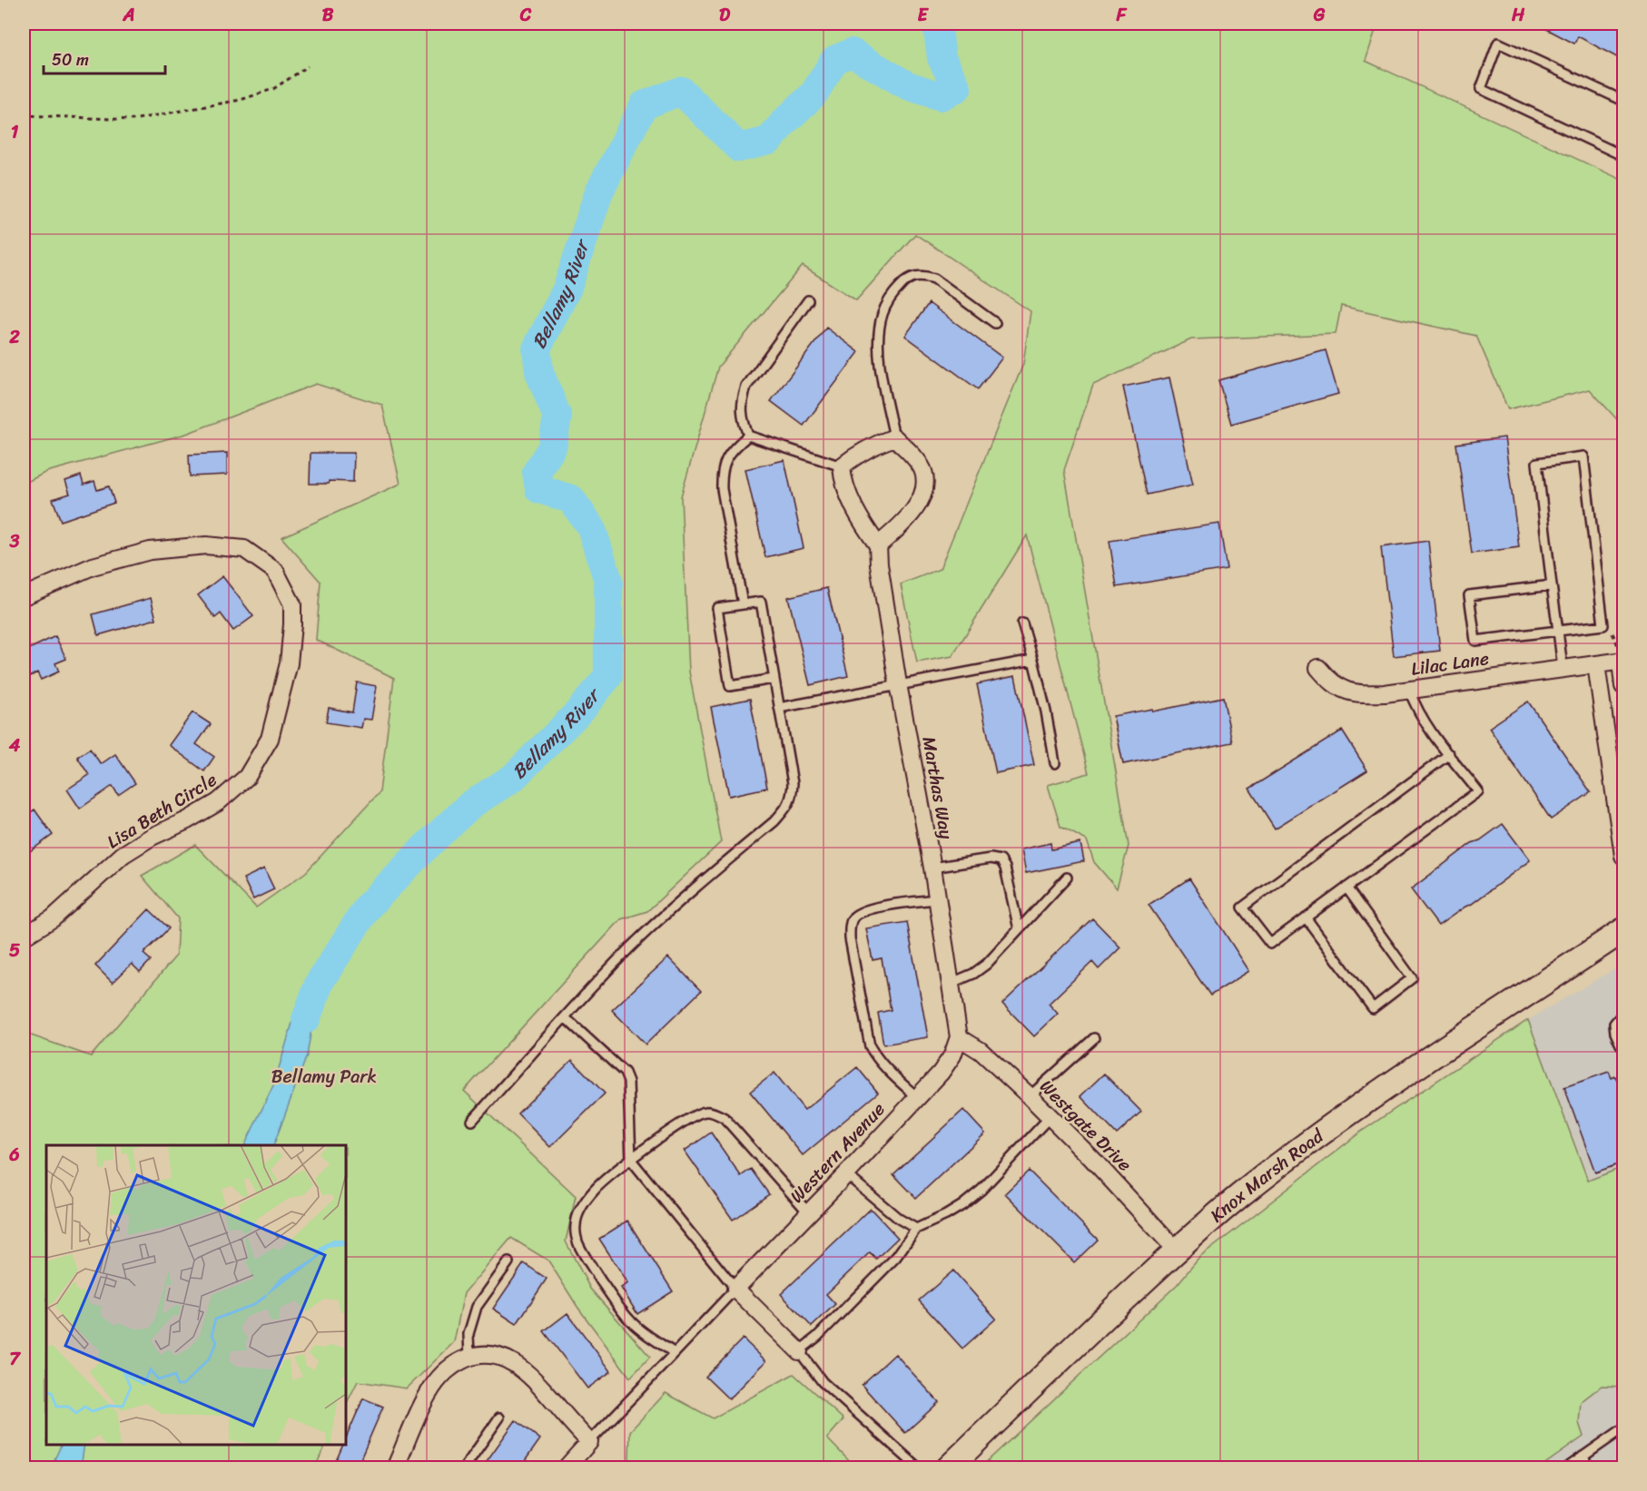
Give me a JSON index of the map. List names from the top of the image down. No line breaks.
{"streets":{"main road":["Knox Marsh Road"],"street":["Lilac Lane","Marthas Way","Lisa Beth Circle","Westgate Drive","Western Avenue"]},"crossings":[["Marthas Way","Westgate Drive"],["Marthas Way","Western Avenue"],["Westgate Drive","Western Avenue"],["Westgate Drive","Knox Marsh Road"]],"water":["Bellamy River"],"parks":["Bellamy Park"],"scale_bar":"50 m","grid":{"columns":["A","B","C","D","E","F","G","H"],"rows":["1","2","3","4","5","6","7"]}}
